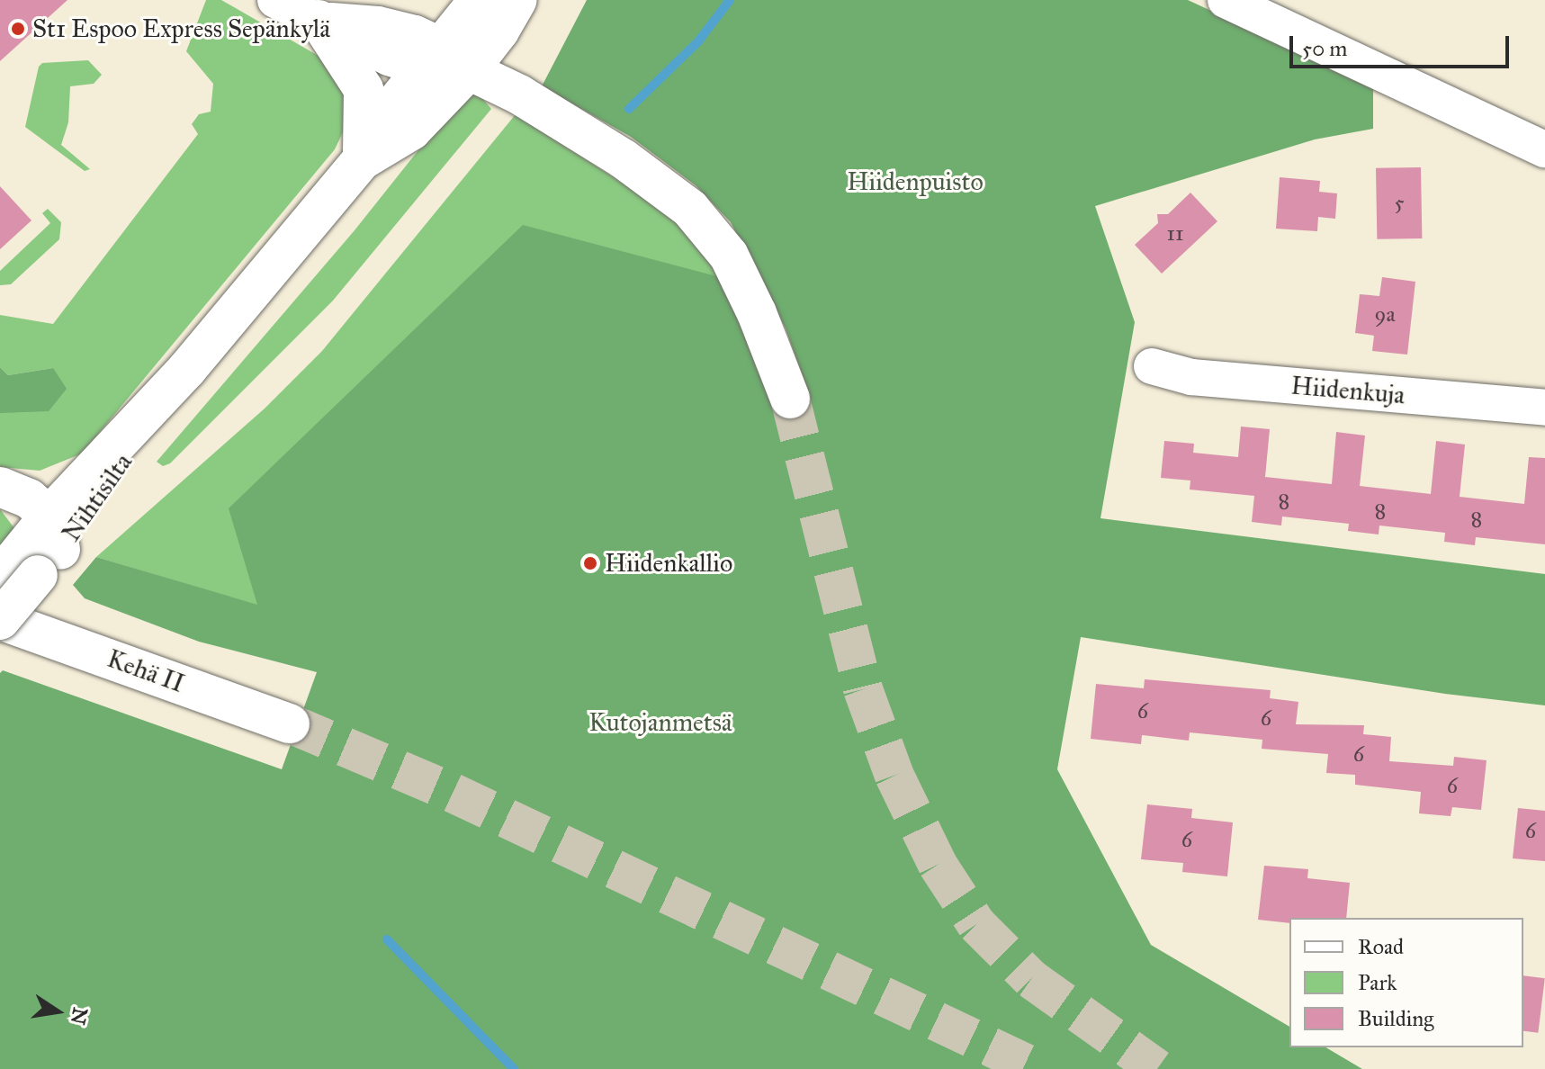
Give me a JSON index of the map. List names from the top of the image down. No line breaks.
{"streets":{"main road":["Nihtisilta","Kehä II"],"street":["Hiidenkuja"]},"crossings":[["Nihtisilta","Kehä II"]],"parks":["Hiidenpuisto","Kutojanmetsä"],"places":["St1 Espoo Express Sepänkylä","Hiidenkallio"],"house_numbers":["5","11","9a","8","8","8","6","6","6","6","6","6"],"legend":["Road","Park","Building"],"scale_bar":"50 m","north":"right"}
